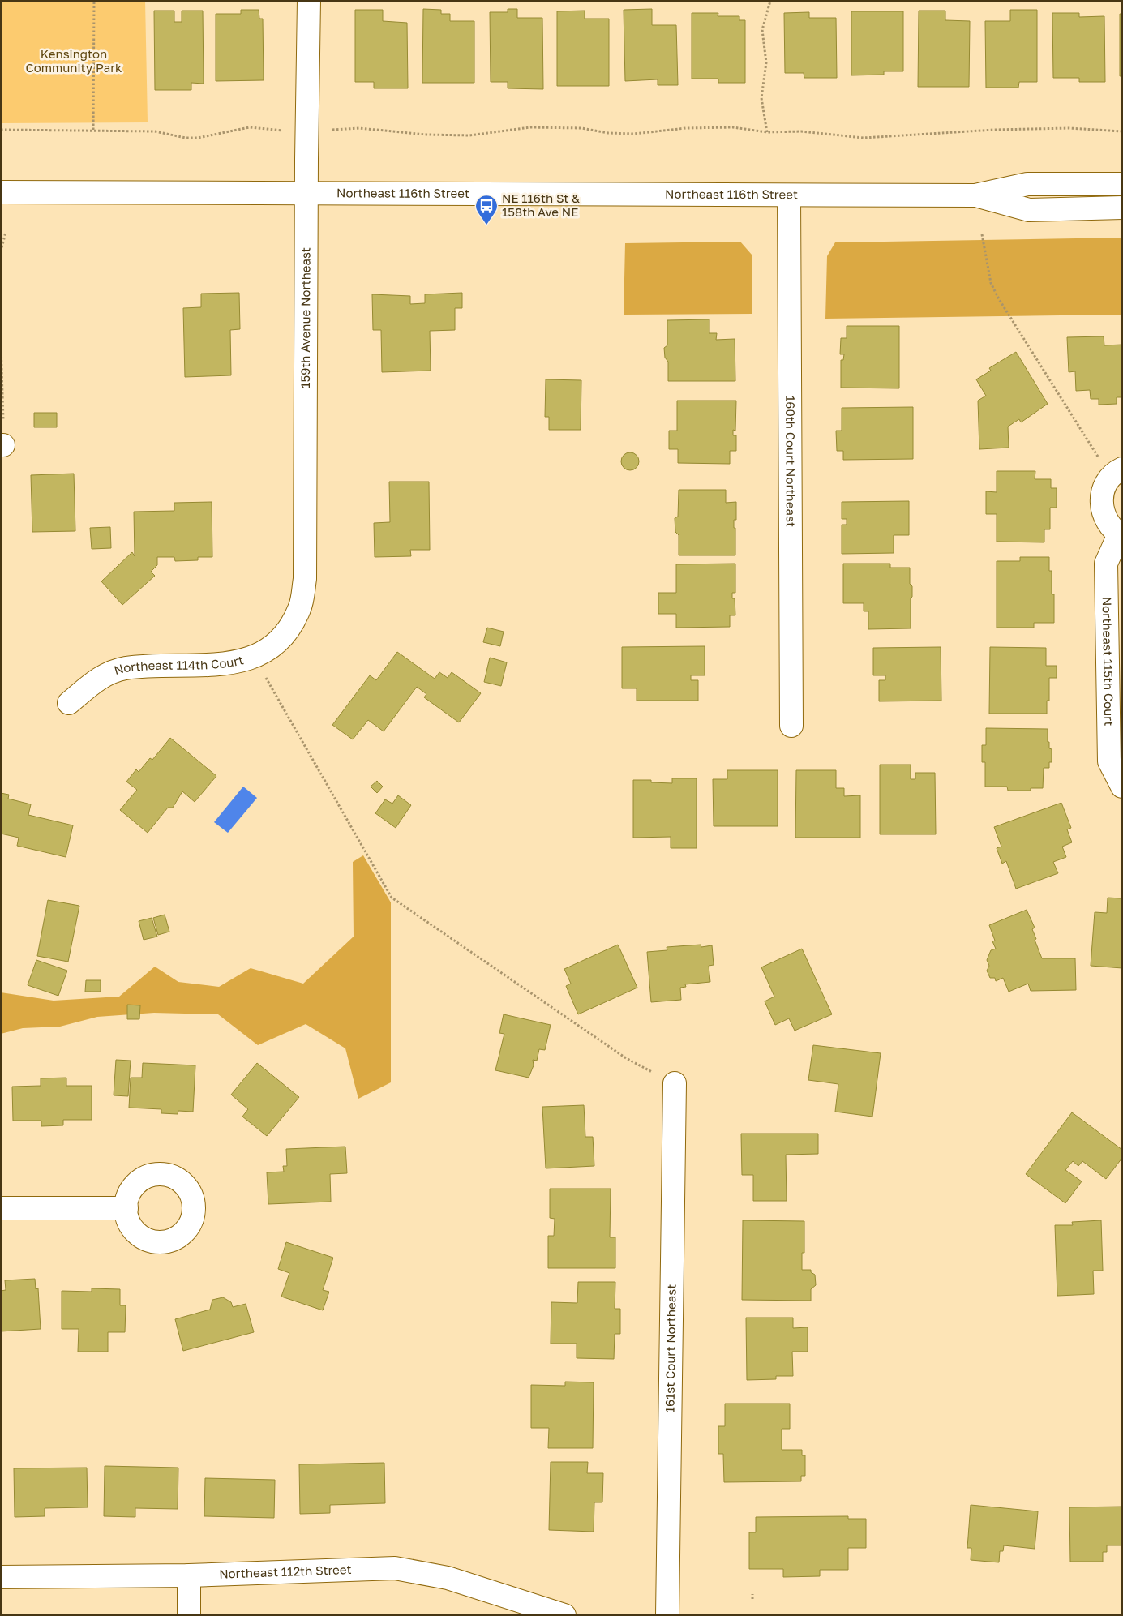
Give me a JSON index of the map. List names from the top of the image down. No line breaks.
{"streets":{"street":["Northeast 116th Street","159th Avenue Northeast","160th Court Northeast","Northeast 115th Court","Northeast 114th Court","161st Court Northeast","Northeast 112th Street"]},"crossings":[["Northeast 116th Street","159th Avenue Northeast"],["Northeast 116th Street","160th Court Northeast"],["159th Avenue Northeast","Northeast 114th Court"]],"parks":["Kensington Community Park"],"places":{"bus stop":["NE 116th St & 158th Ave NE"]}}
